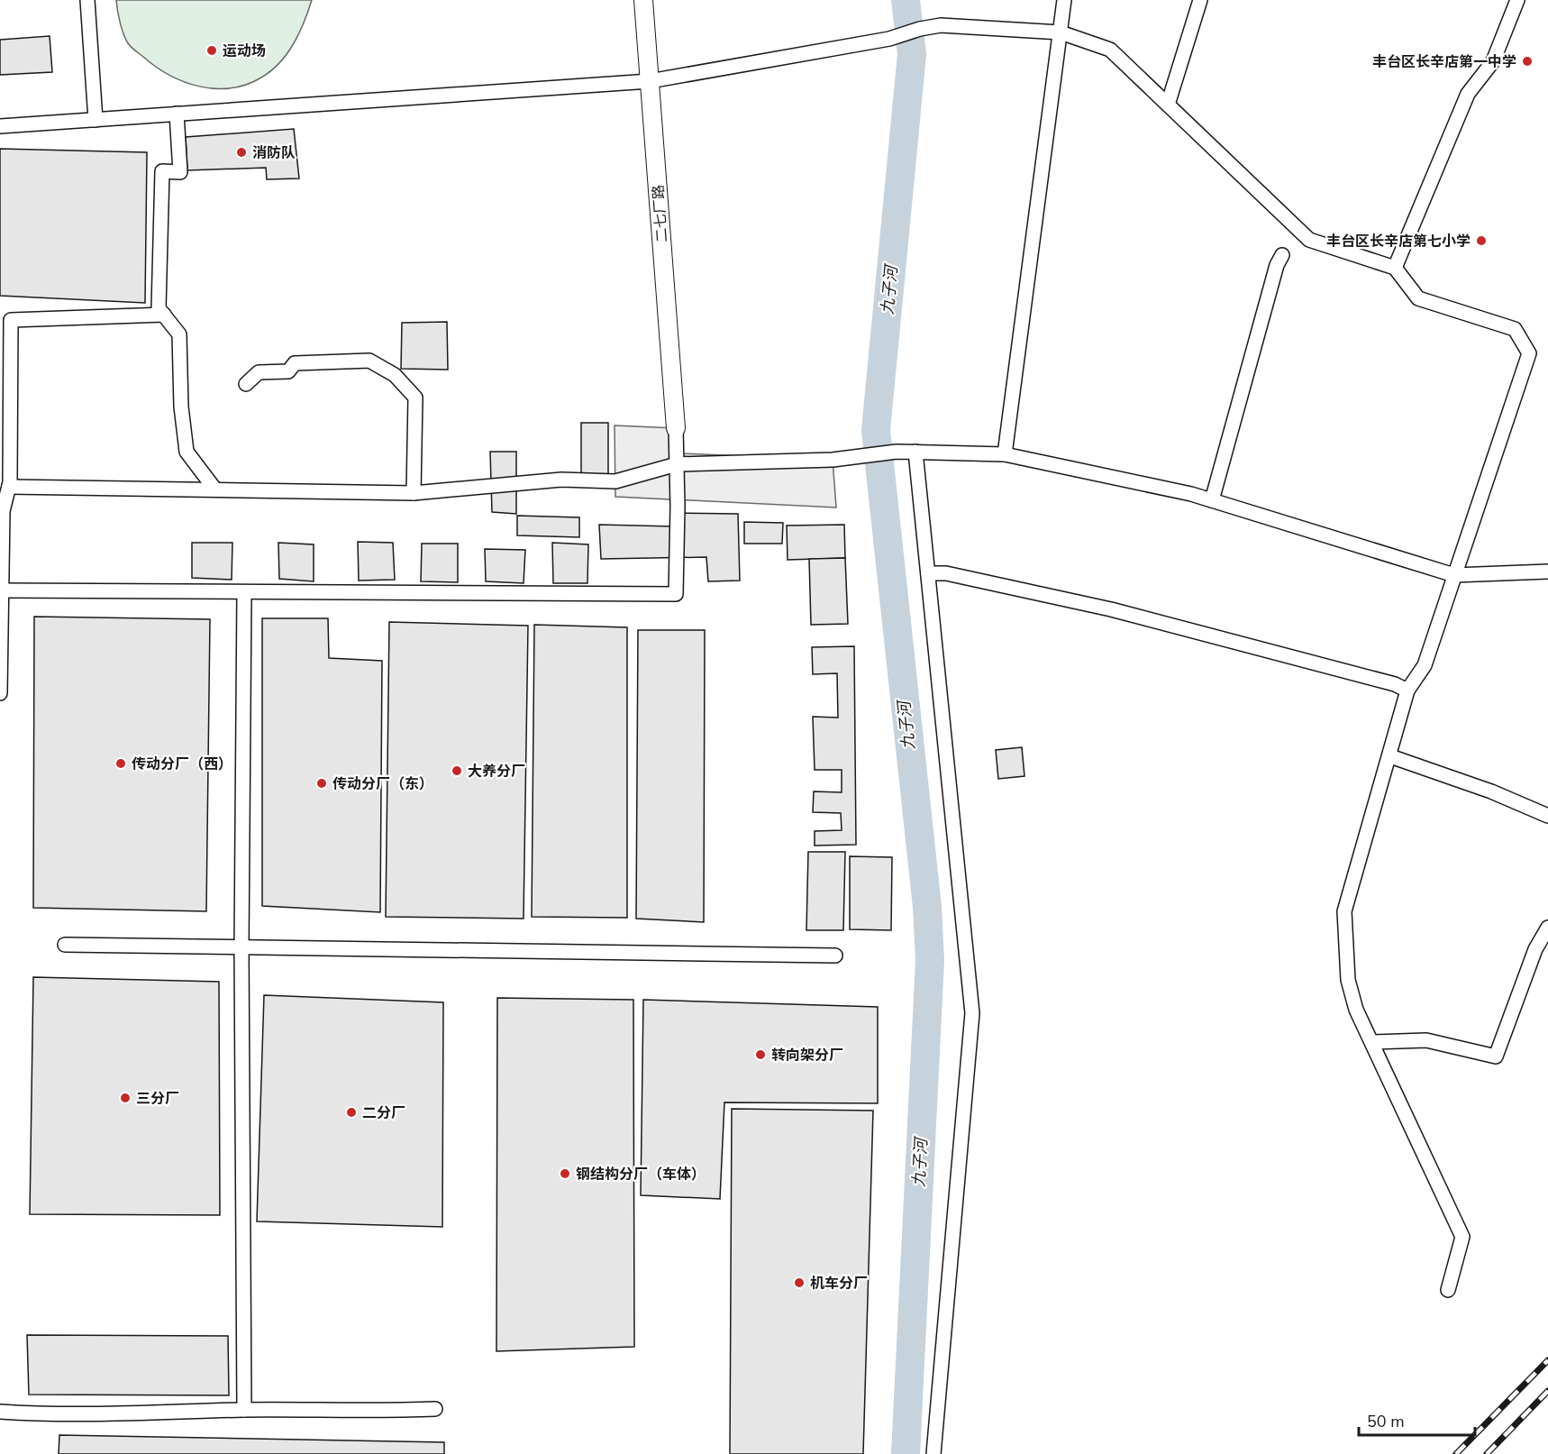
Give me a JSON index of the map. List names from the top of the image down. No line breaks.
{"streets":{"street":["二七厂路"]},"water":["九子河"],"places":["运动场","丰台区长辛店第一中学","消防队","丰台区长辛店第七小学","传动分厂（西）","大养分厂","传动分厂（东）","转向架分厂","三分厂","二分厂","钢结构分厂（车体）","机车分厂"],"scale_bar":"50 m"}
